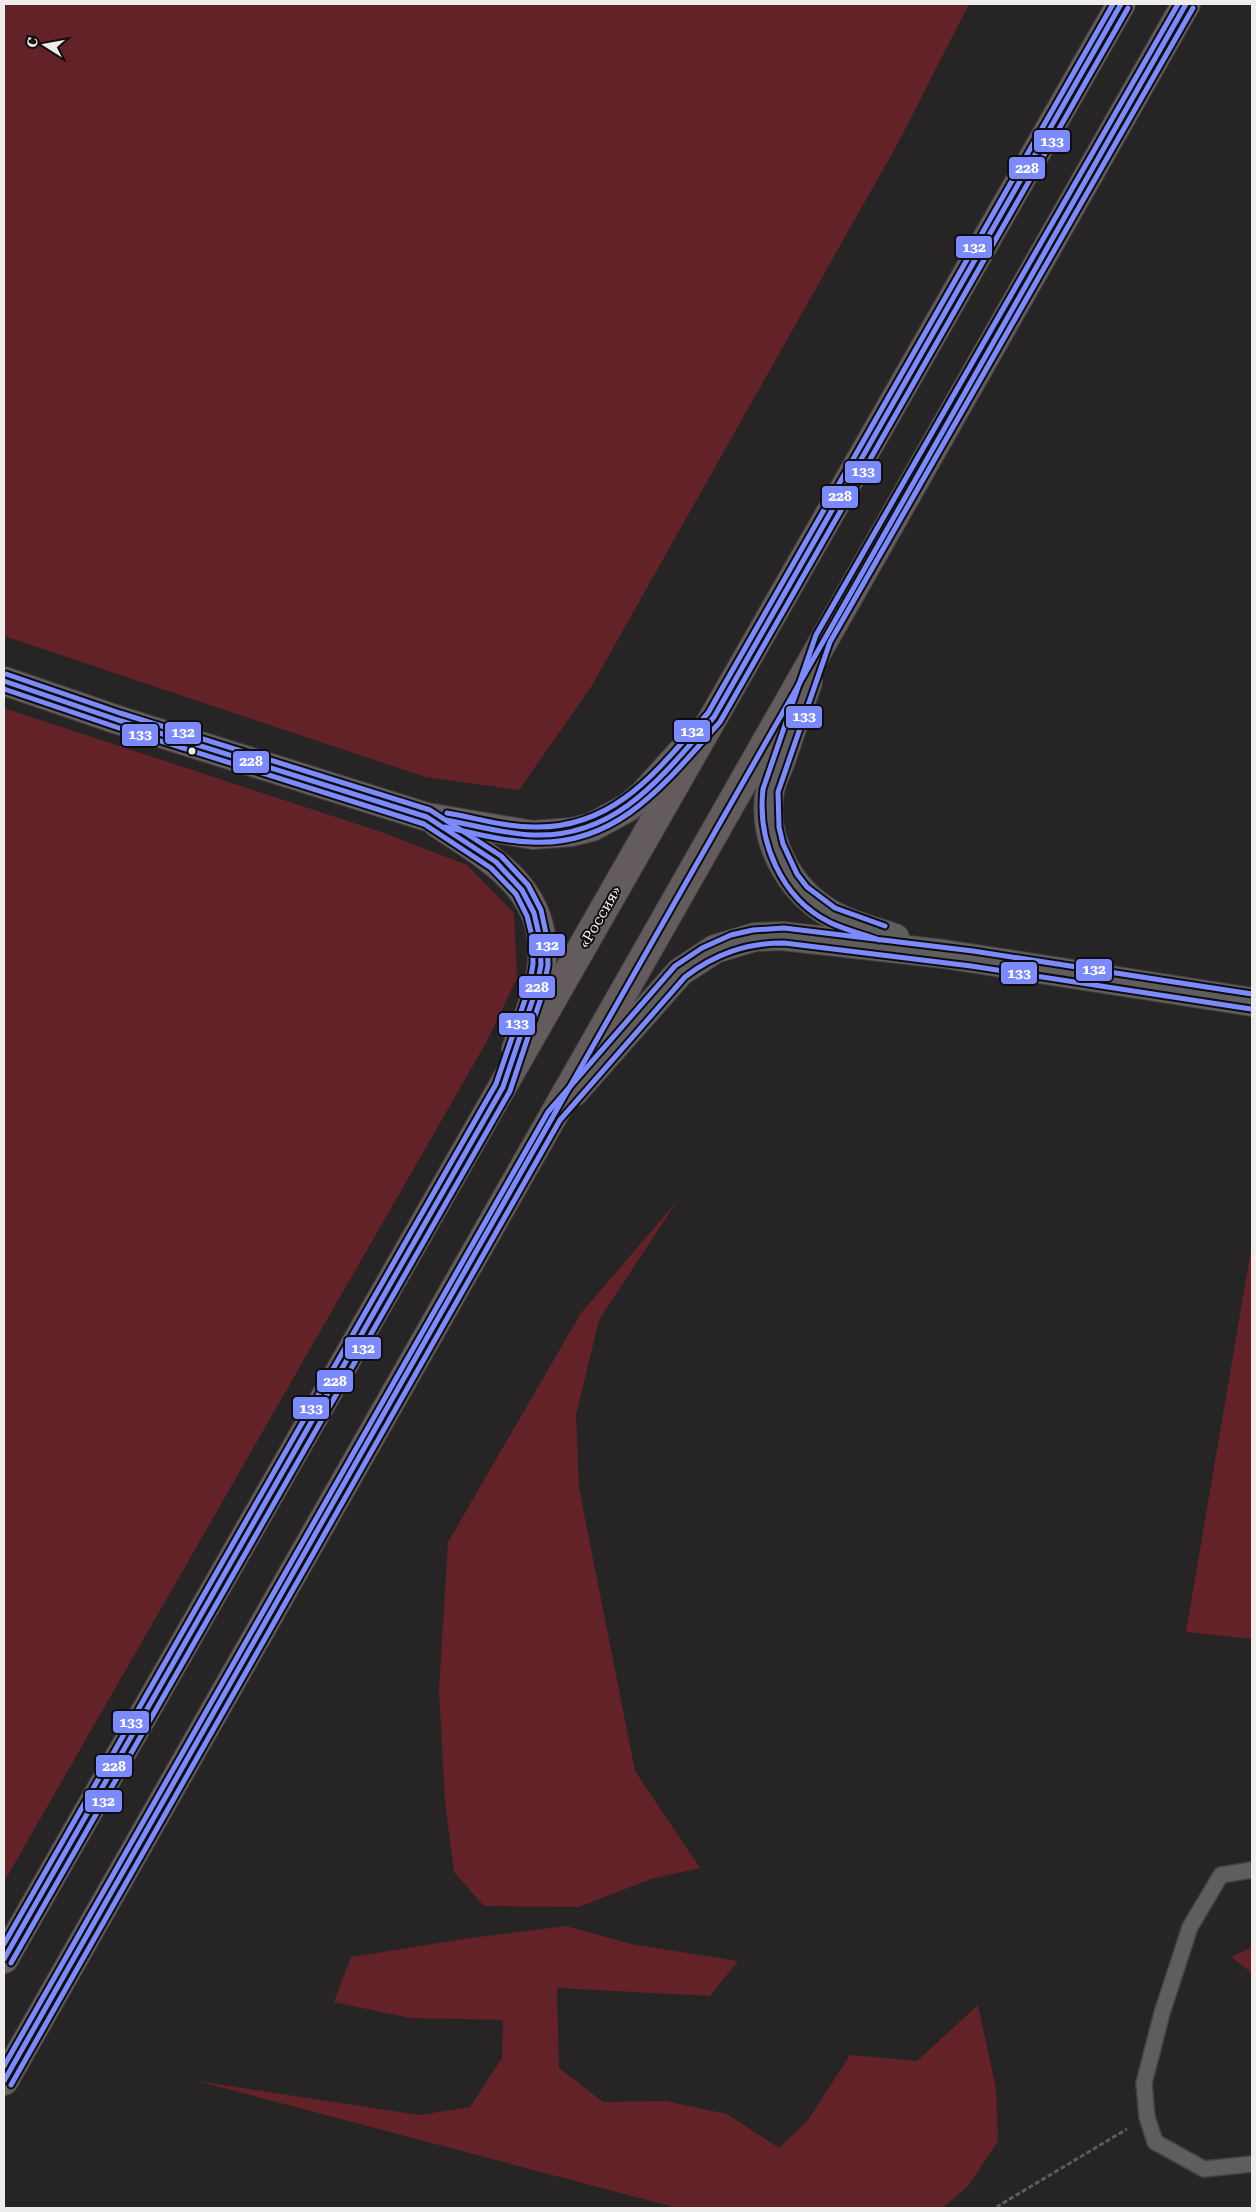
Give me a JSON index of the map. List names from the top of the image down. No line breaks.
{"streets":{"highway":["«Россия»"]},"lines":["transit line 228","transit line 132","transit line 133"],"north":"left"}
